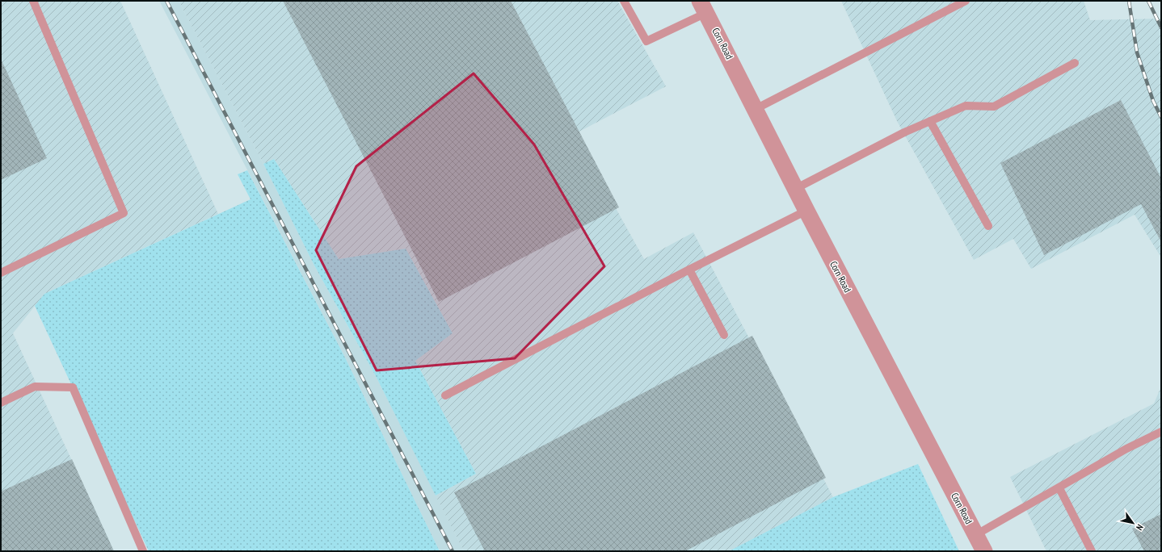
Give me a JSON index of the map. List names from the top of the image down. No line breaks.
{"streets":{"street":["Corn Road"]},"north":"bottom right"}
